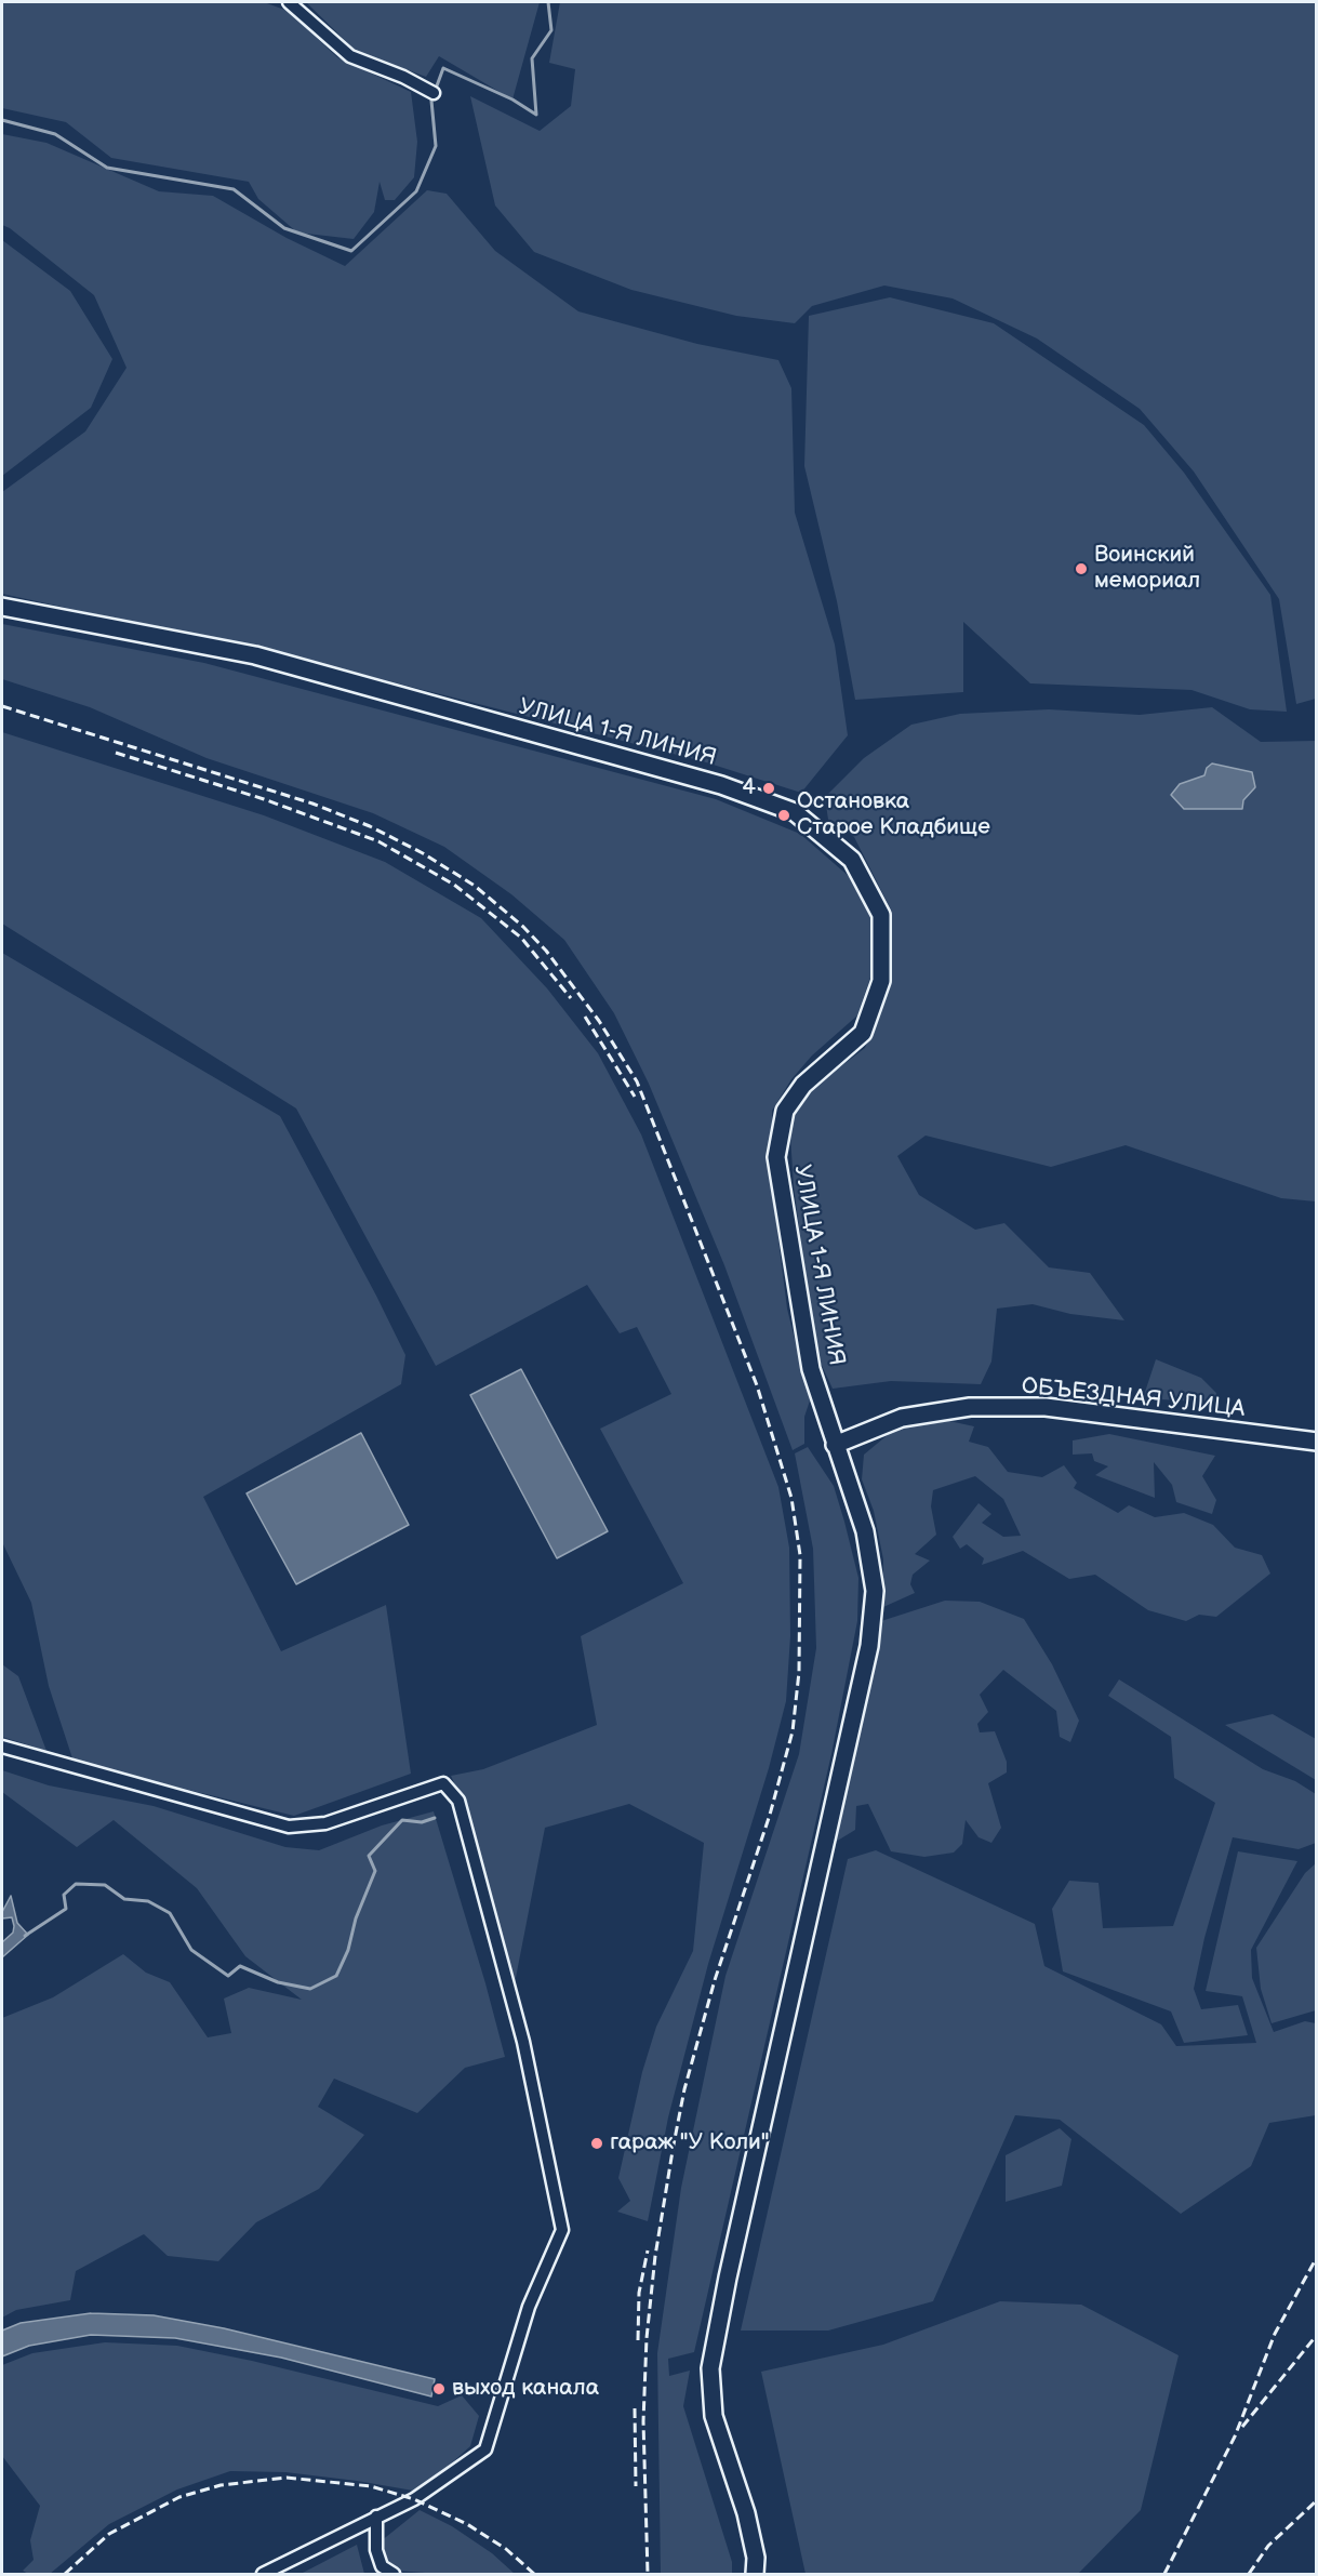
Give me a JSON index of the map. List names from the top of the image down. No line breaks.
{"streets":{"main road":["УЛИЦА 1-Я ЛИНИЯ","ОБЪЕЗДНАЯ УЛИЦА"]},"crossings":[["УЛИЦА 1-Я ЛИНИЯ","ОБЪЕЗДНАЯ УЛИЦА"]],"places":["Воинский мемориал","4","Остановка Старое Кладбище","гараж \"У Коли\"","выход канала"]}
